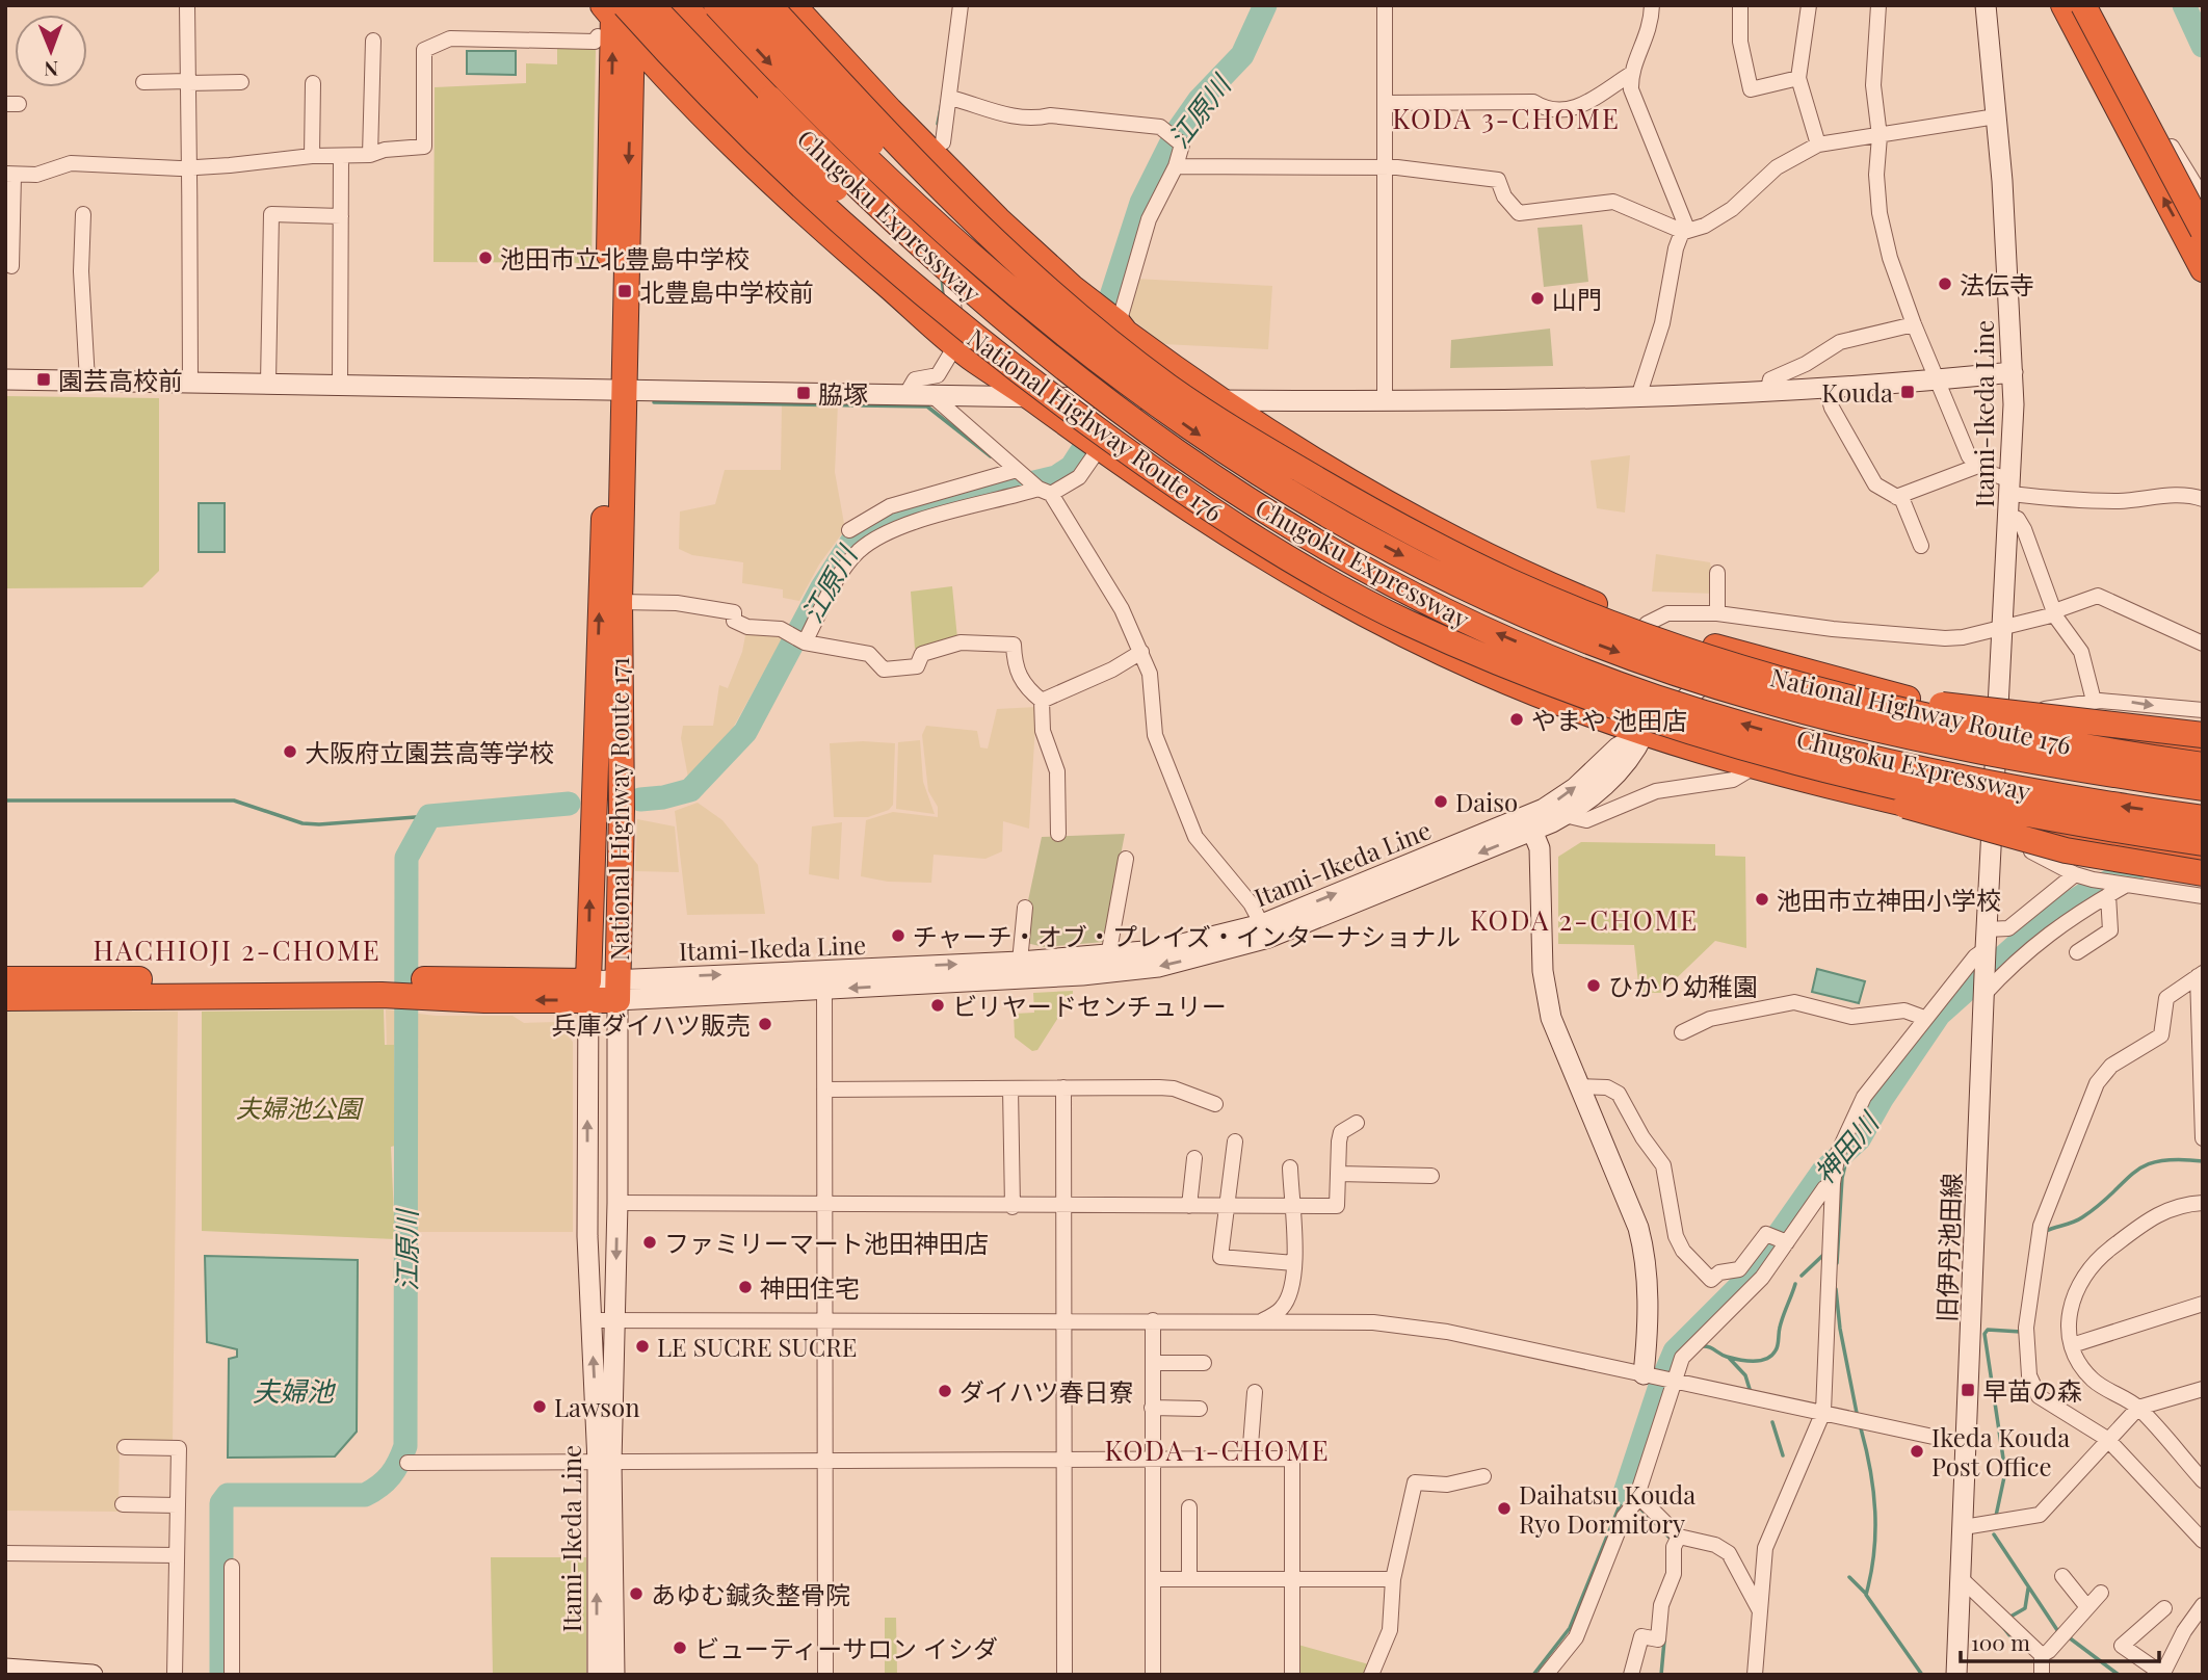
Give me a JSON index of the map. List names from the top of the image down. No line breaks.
{"streets":{"highway":["Chugoku Expressway","National Highway Route 176","National Highway Route 171"],"main road":["Itami-Ikeda Line","旧伊丹池田線"]},"crossings":[["Itami-Ikeda Line","National Highway Route 176"],["Itami-Ikeda Line","National Highway Route 171"],["Itami-Ikeda Line","旧伊丹池田線"],["National Highway Route 176","National Highway Route 171"]],"districts":["KODA 3-CHOME","KODA 2-CHOME","HACHIOJI 2-CHOME","KODA 1-CHOME"],"water":["江原川","神田川","夫婦池"],"parks":["夫婦池公園"],"places":{"other":["池田市立北豊島中学校","法伝寺","山門","やまや 池田店","大阪府立園芸高等学校","Daiso","池田市立神田小学校","チャーチ・オブ・プレイズ・インターナショナル","ひかり幼稚園","ビリヤードセンチュリー","兵庫ダイハツ販売","ファミリーマート池田神田店","神田住宅","LE SUCRE SUCRE","ダイハツ春日寮","Lawson","Ikeda Kouda Post Office","Daihatsu Kouda Ryo Dormitory","あゆむ鍼灸整骨院","ビューティーサロン イシダ"],"transit":["北豊島中学校前","園芸高校前","Kouda","脇塚","早苗の森"]},"scale_bar":"100 m","north":"bottom"}
